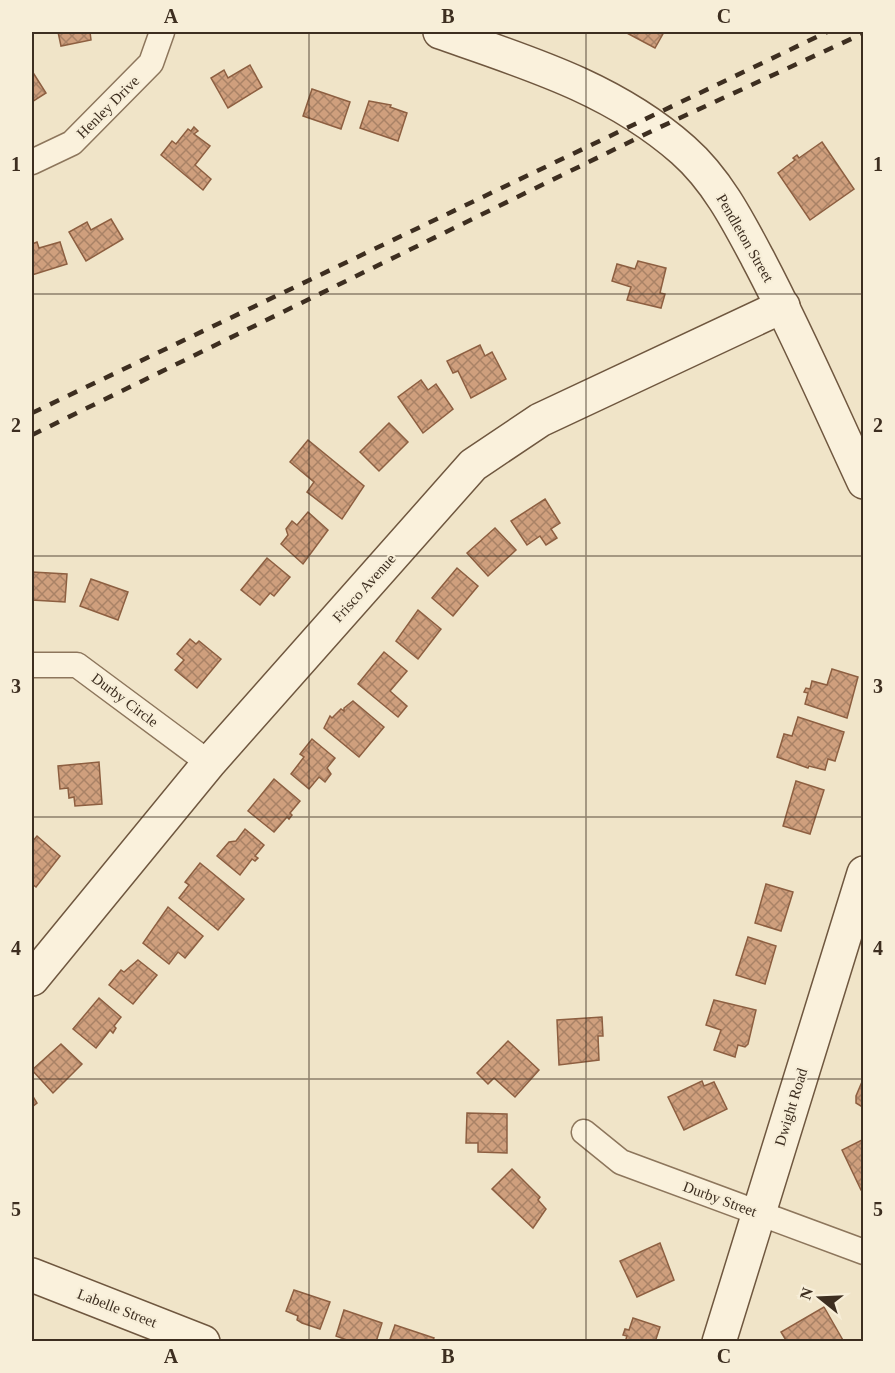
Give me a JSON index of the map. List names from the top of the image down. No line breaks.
{"streets":{"street":["Henley Drive","Pendleton Street","Frisco Avenue","Durby Circle","Dwight Road","Durby Street","Labelle Street"]},"crossings":[["Pendleton Street","Frisco Avenue"],["Frisco Avenue","Durby Circle"],["Dwight Road","Durby Street"]],"north":"left","grid":{"columns":["A","B","C"],"rows":["1","2","3","4","5"]}}
